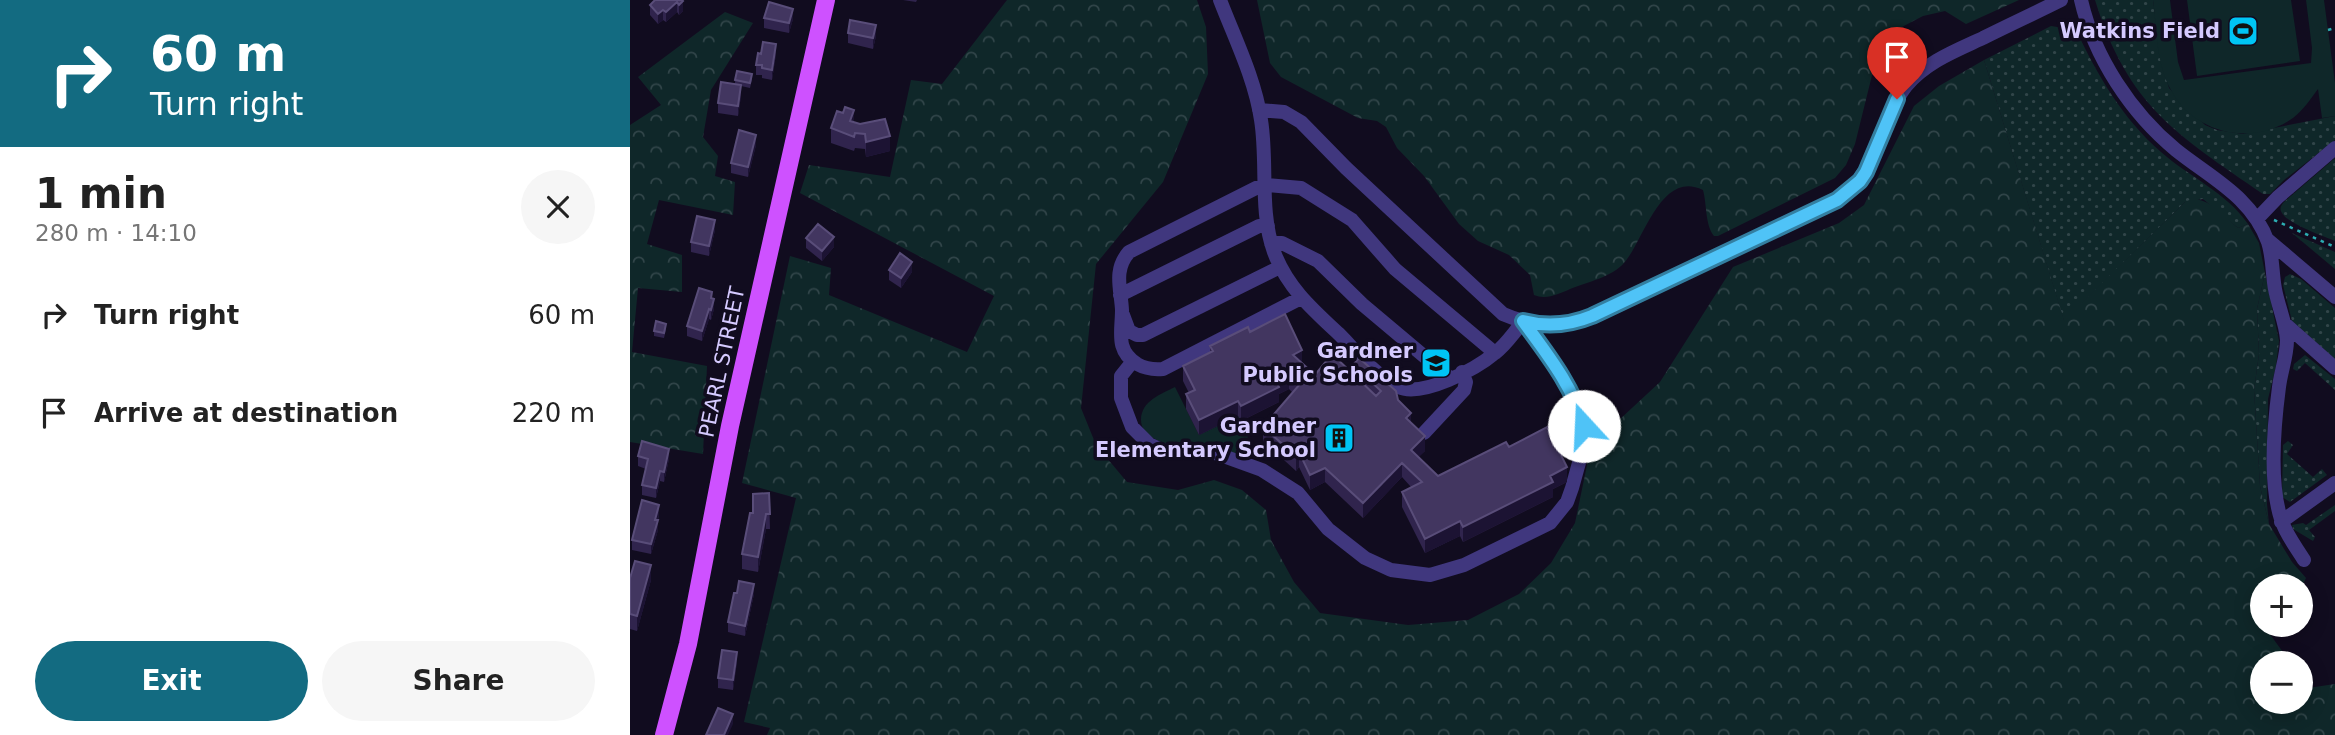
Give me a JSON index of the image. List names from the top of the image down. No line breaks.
{"streets":{"main road":["PEARL STREET"]},"places":{"sports":["Watkins Field"],"school or university":["Gardner Public Schools"],"building":["Gardner Elementary School"]},"page":{"turn":["60 m","Turn right"],"heading":["1 min","280 m · 14:10"],"list":[{"name":"Turn right","value":"60 m"},{"name":"Arrive at destination","value":"220 m"}],"map_buttons":["+","−"],"buttons":["Exit","Share"]}}
